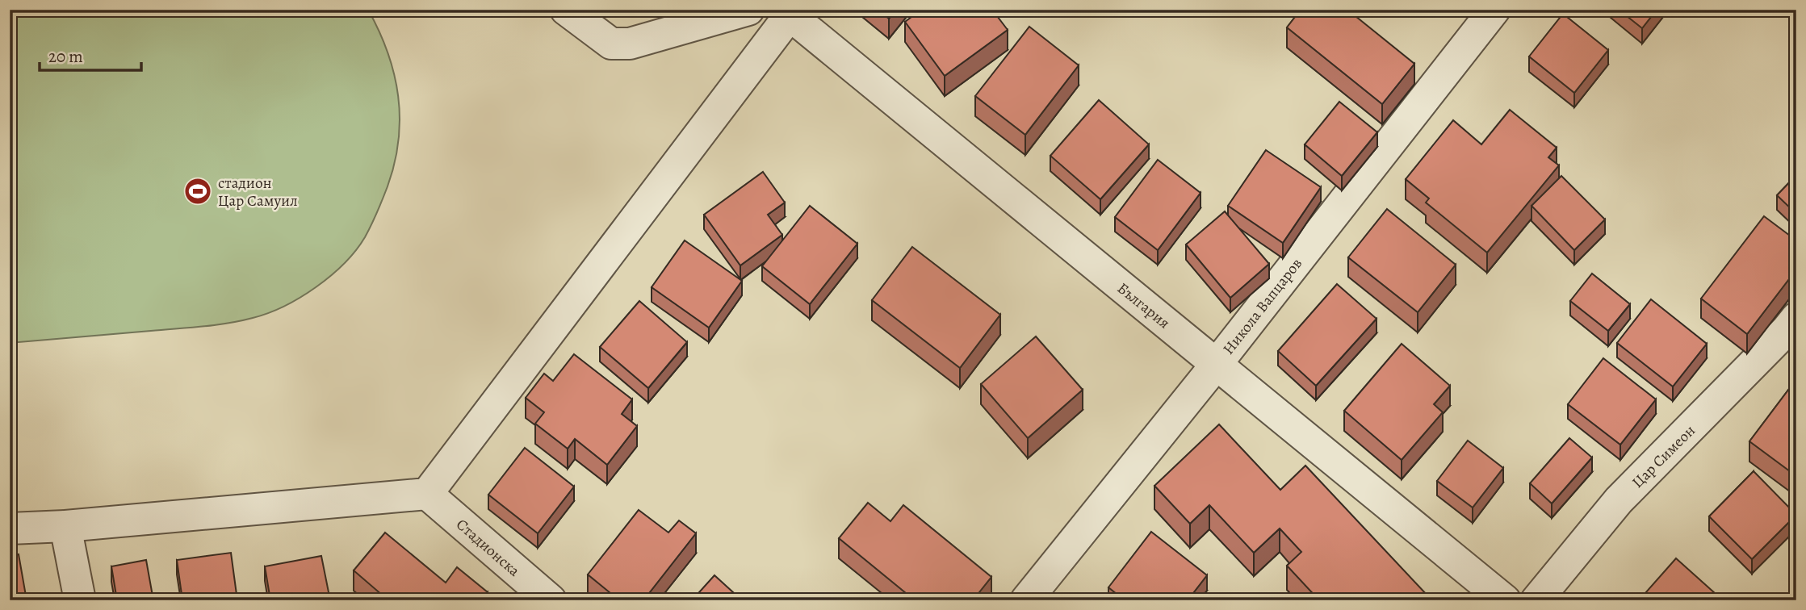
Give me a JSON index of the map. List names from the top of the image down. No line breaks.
{"streets":{"street":["България","Никола Вапцаров","Цар Симеон","Стадионска"]},"crossings":[["България","Никола Вапцаров"]],"places":{"sports":["стадион Цар Самуил"]},"scale_bar":"20 m"}
